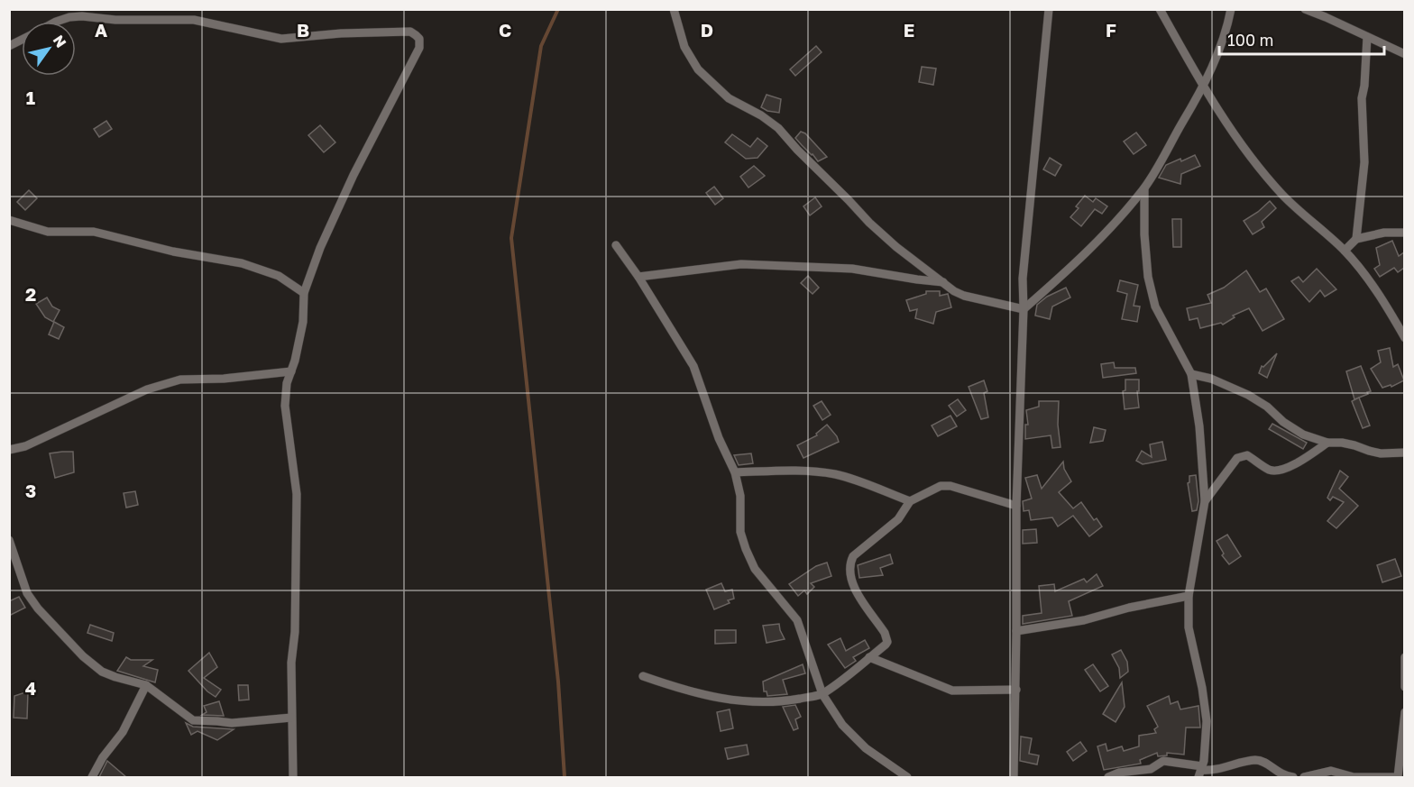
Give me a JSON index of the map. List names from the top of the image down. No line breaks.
{"scale_bar":"100 m","north":"top right","grid":{"columns":["A","B","C","D","E","F"],"rows":["1","2","3","4"]}}
